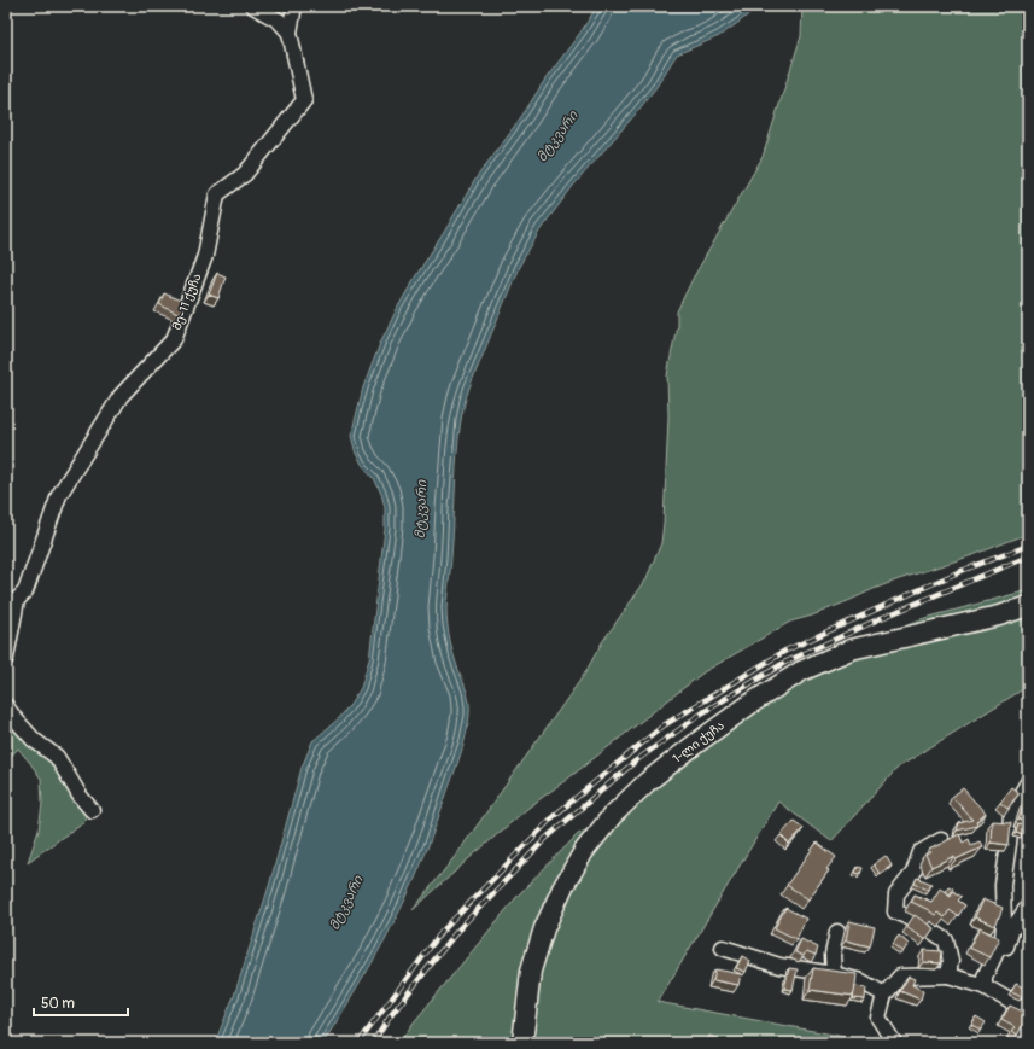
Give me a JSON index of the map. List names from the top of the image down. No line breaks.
{"streets":{"main road":["1-ლი ქუჩა"],"street":["მე-11 ქუჩა"]},"water":["მტკვარი"],"scale_bar":"50 m"}
